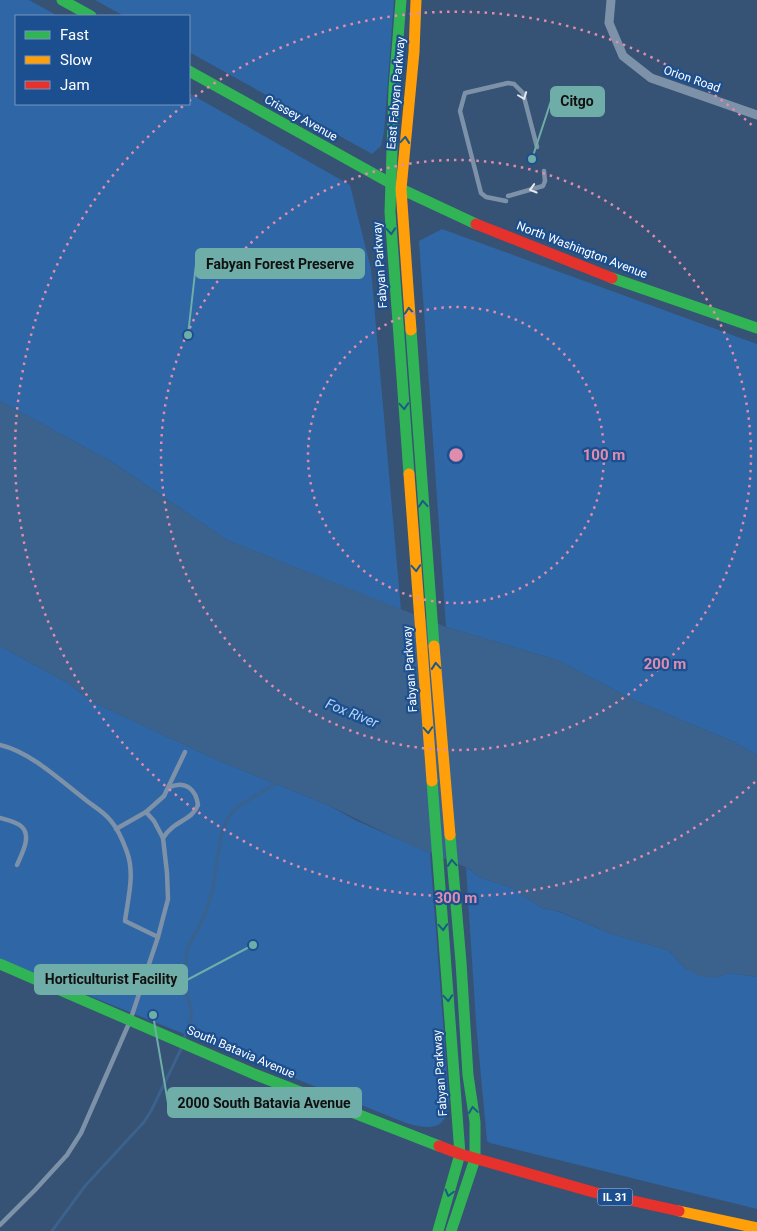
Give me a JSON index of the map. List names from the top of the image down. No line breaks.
{"streets":{"main road":["East Fabyan Parkway","Crissey Avenue","North Washington Avenue","Fabyan Parkway","South Batavia Avenue","IL 31"],"street":["Orion Road"]},"crossings":[["East Fabyan Parkway","Crissey Avenue"],["East Fabyan Parkway","North Washington Avenue"],["East Fabyan Parkway","Fabyan Parkway"],["Crissey Avenue","North Washington Avenue"],["Crissey Avenue","Fabyan Parkway"],["North Washington Avenue","Fabyan Parkway"],["Fabyan Parkway","South Batavia Avenue"],["Fabyan Parkway","IL 31"],["South Batavia Avenue","IL 31"]],"water":["Fox River"],"places":["Citgo","Fabyan Forest Preserve","Horticulturist Facility","2000 South Batavia Avenue"],"legend":["Fast","Slow","Jam"],"rings":["100 m","200 m","300 m"]}
